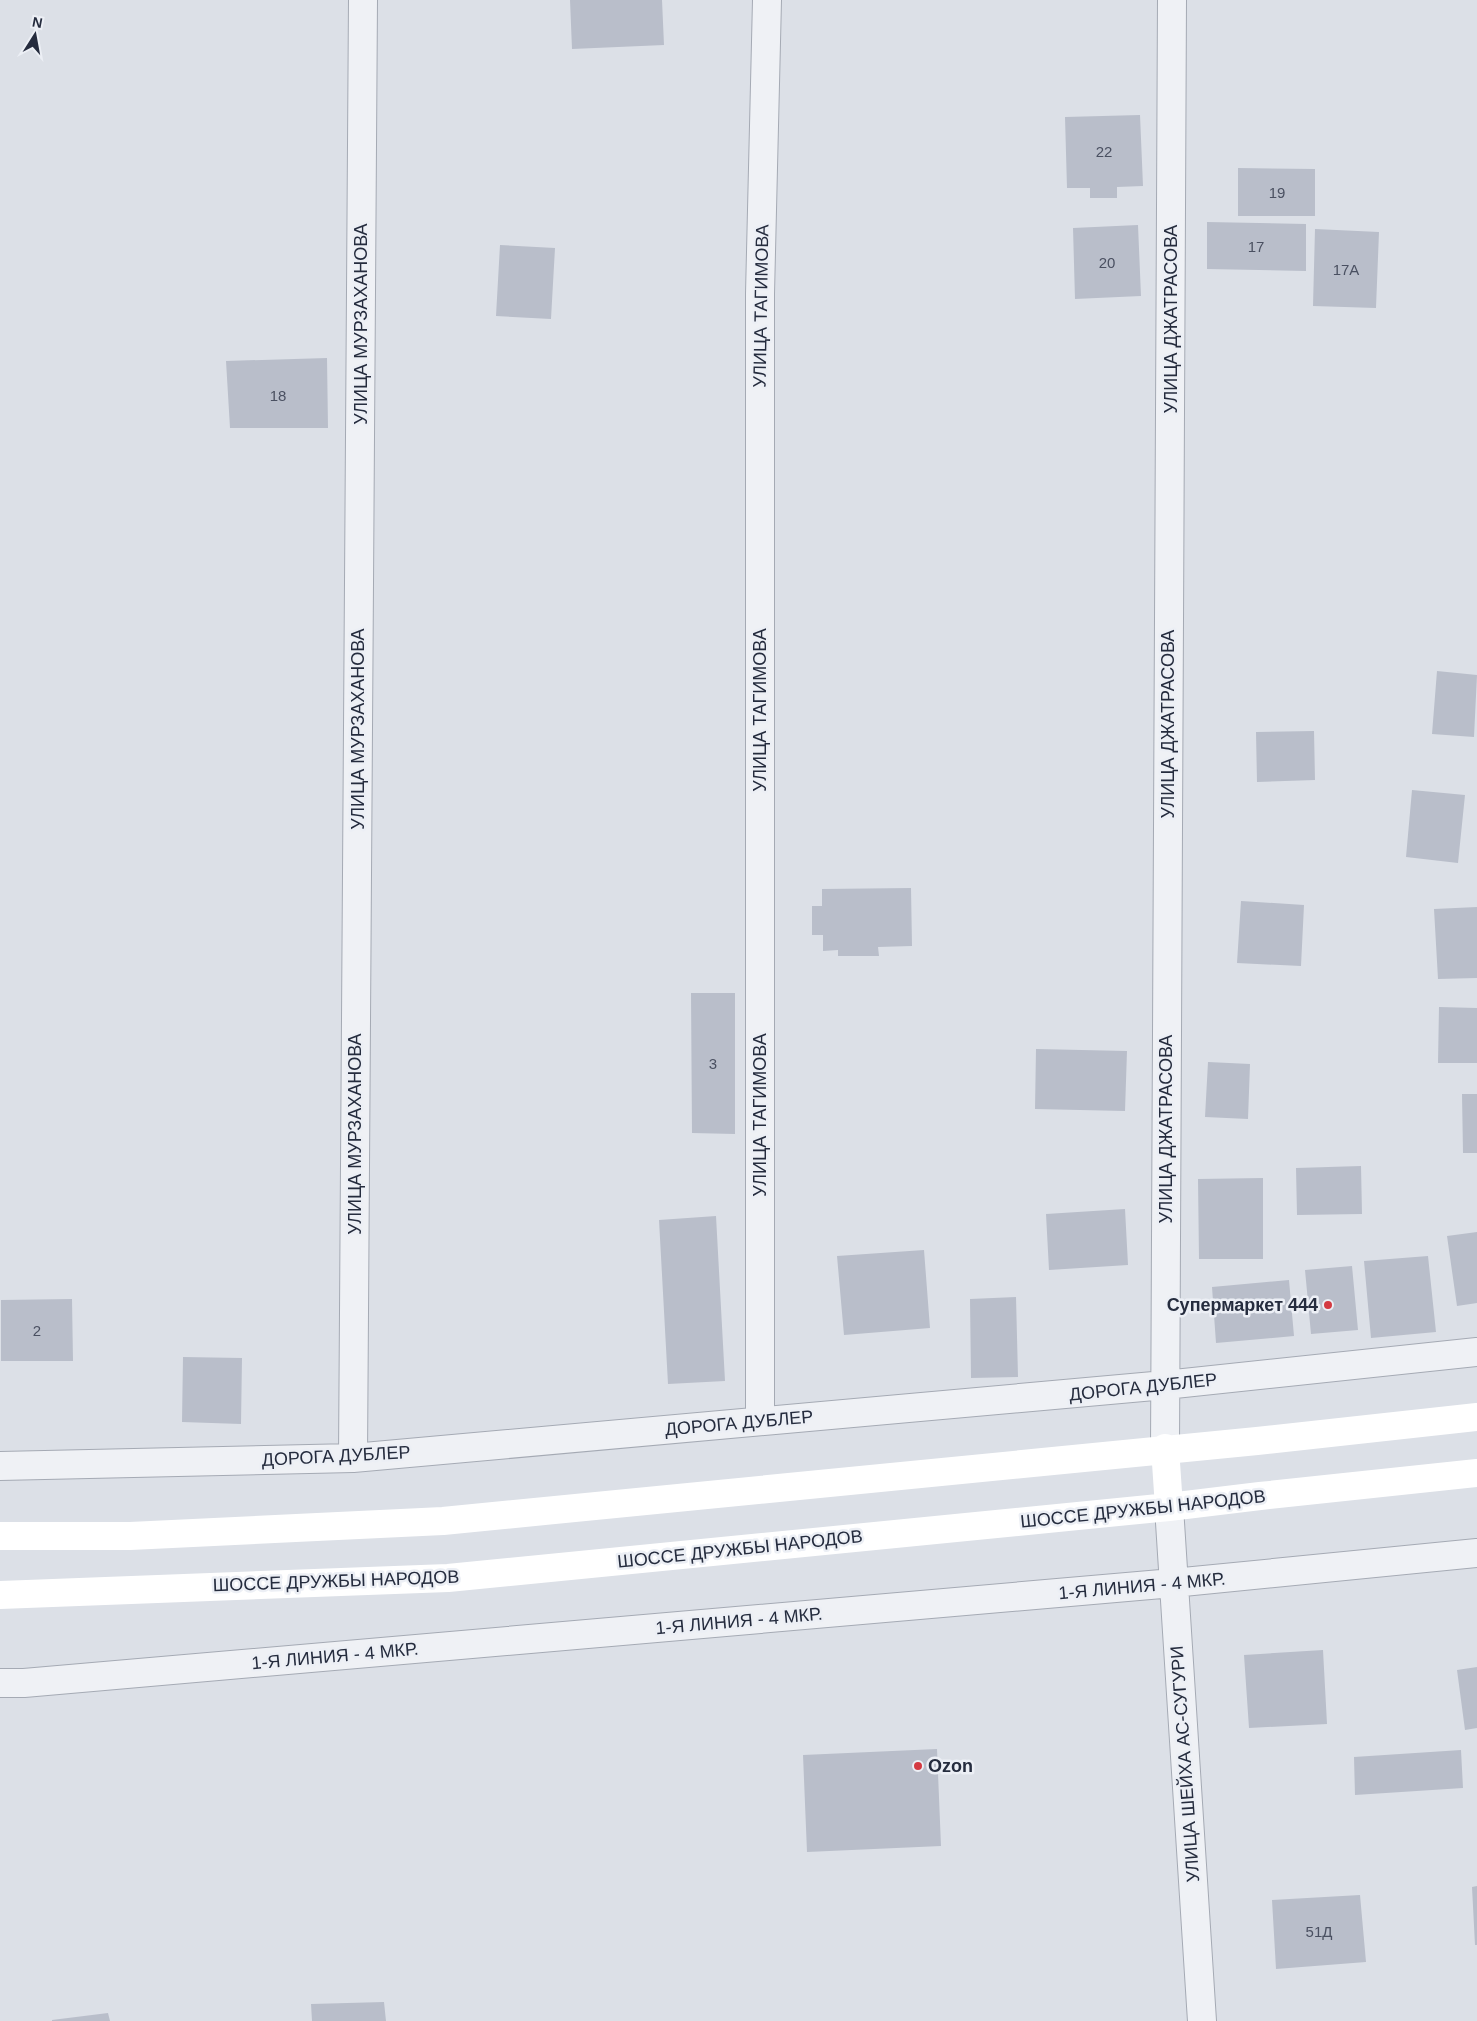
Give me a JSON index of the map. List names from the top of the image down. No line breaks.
{"streets":{"main road":["ШОССЕ ДРУЖБЫ НАРОДОВ"],"street":["УЛИЦА ТАГИМОВА","УЛИЦА ДЖАТРАСОВА","УЛИЦА МУРЗАХАНОВА","ДОРОГА ДУБЛЕР","1-Я ЛИНИЯ - 4 МКР.","УЛИЦА ШЕЙХА АС-СУГУРИ"]},"crossings":[["УЛИЦА ТАГИМОВА","ДОРОГА ДУБЛЕР"],["УЛИЦА ДЖАТРАСОВА","ДОРОГА ДУБЛЕР"],["УЛИЦА МУРЗАХАНОВА","ДОРОГА ДУБЛЕР"],["ШОССЕ ДРУЖБЫ НАРОДОВ","УЛИЦА ШЕЙХА АС-СУГУРИ"],["1-Я ЛИНИЯ - 4 МКР.","УЛИЦА ШЕЙХА АС-СУГУРИ"]],"places":["Супермаркет 444","Ozon"],"house_numbers":["22","19","17","20","17А","18","3","2","51Д"],"north":"top"}
